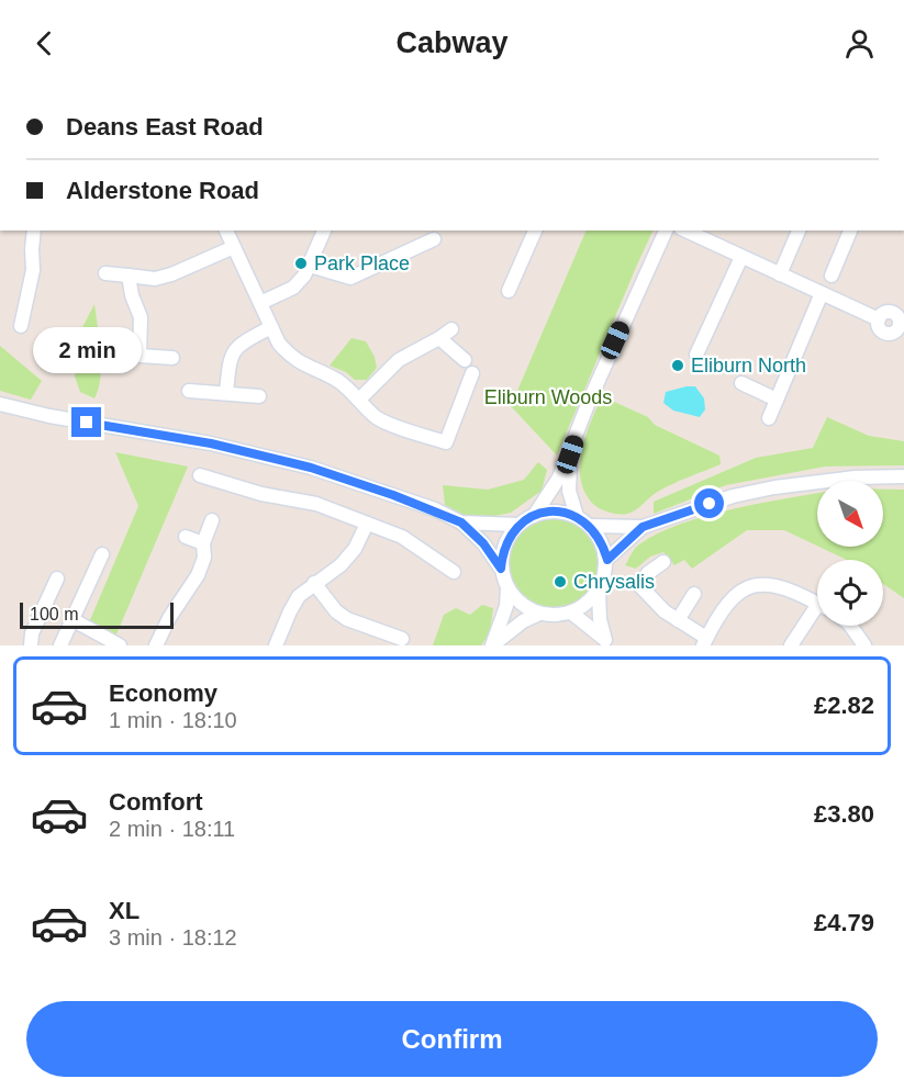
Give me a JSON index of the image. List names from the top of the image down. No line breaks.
{"parks":["Eliburn Woods"],"places":["Park Place","Eliburn North","Chrysalis"],"scale_bar":"100 m","north":"bottom right","page":{"header":"Cabway","banner":["Deans East Road","Alderstone Road"],"bubble":"2 min","scale":"100 m","list":[{"name":"Economy","note":"1 min · 18:10","value":"£2.82"},{"name":"Comfort","note":"2 min · 18:11","value":"£3.80"},{"name":"XL","note":"3 min · 18:12","value":"£4.79"}],"buttons":"Confirm"}}
